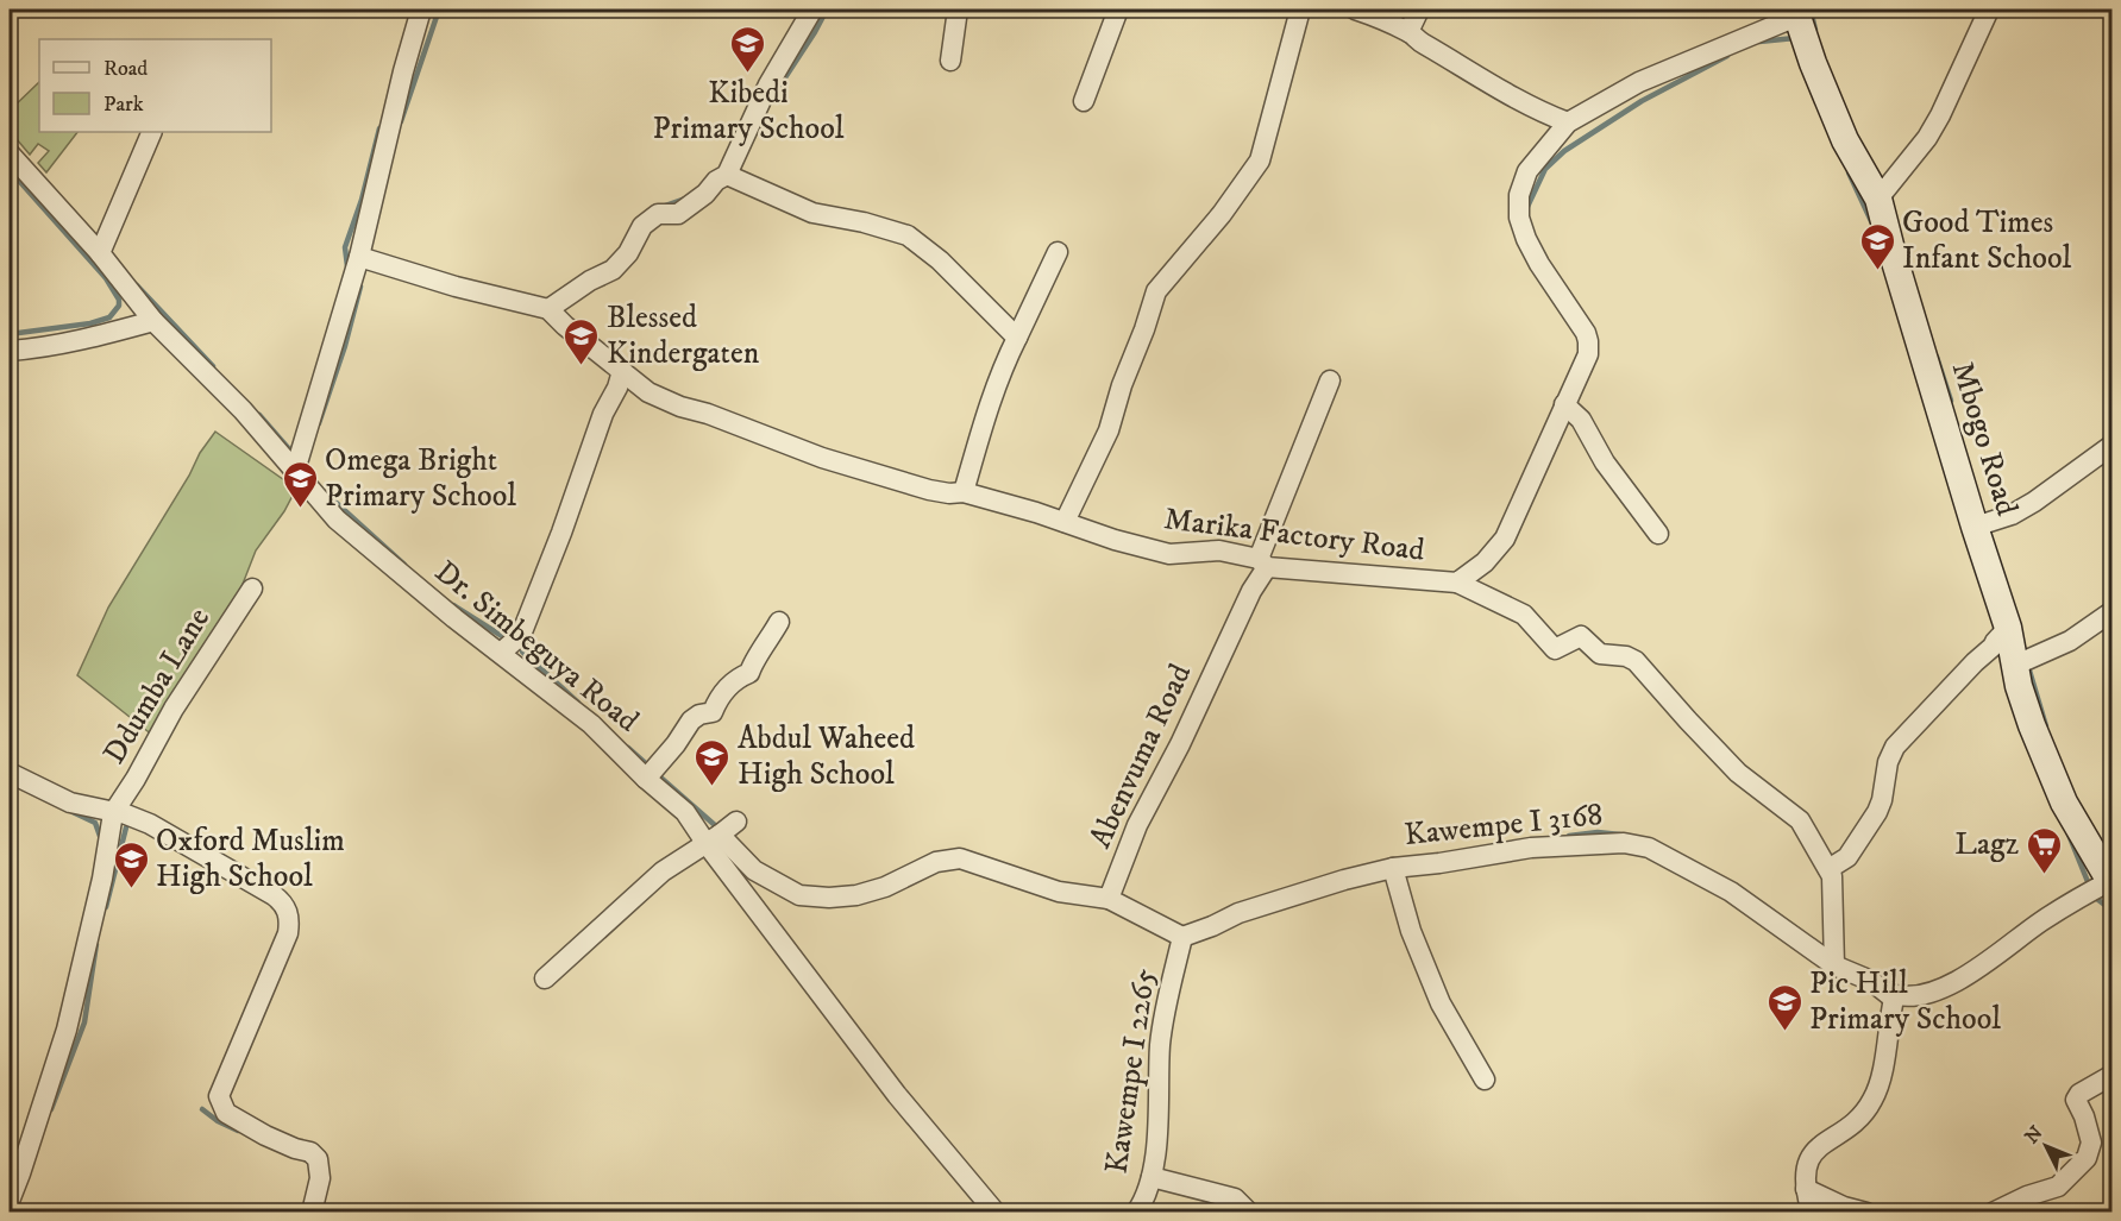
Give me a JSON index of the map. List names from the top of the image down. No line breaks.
{"streets":{"street":["Mbogo Road","Marika Factory Road","Dr. Simbeguya Road","Ddumba Lane","Abenvuma Road","Kawempe I 3168","Kawempe I 2265"]},"crossings":[["Mbogo Road","Marika Factory Road"],["Marika Factory Road","Abenvuma Road"],["Kawempe I 3168","Kawempe I 2265"]],"places":{"school or university":["Kibedi Primary School","Good Times Infant School","Blessed Kindergaten","Omega Bright Primary School","Abdul Waheed High School","Oxford Muslim High School","Pic Hill Primary School"],"supermarket":["Lagz"]},"legend":["Road","Park"],"north":"top left"}
